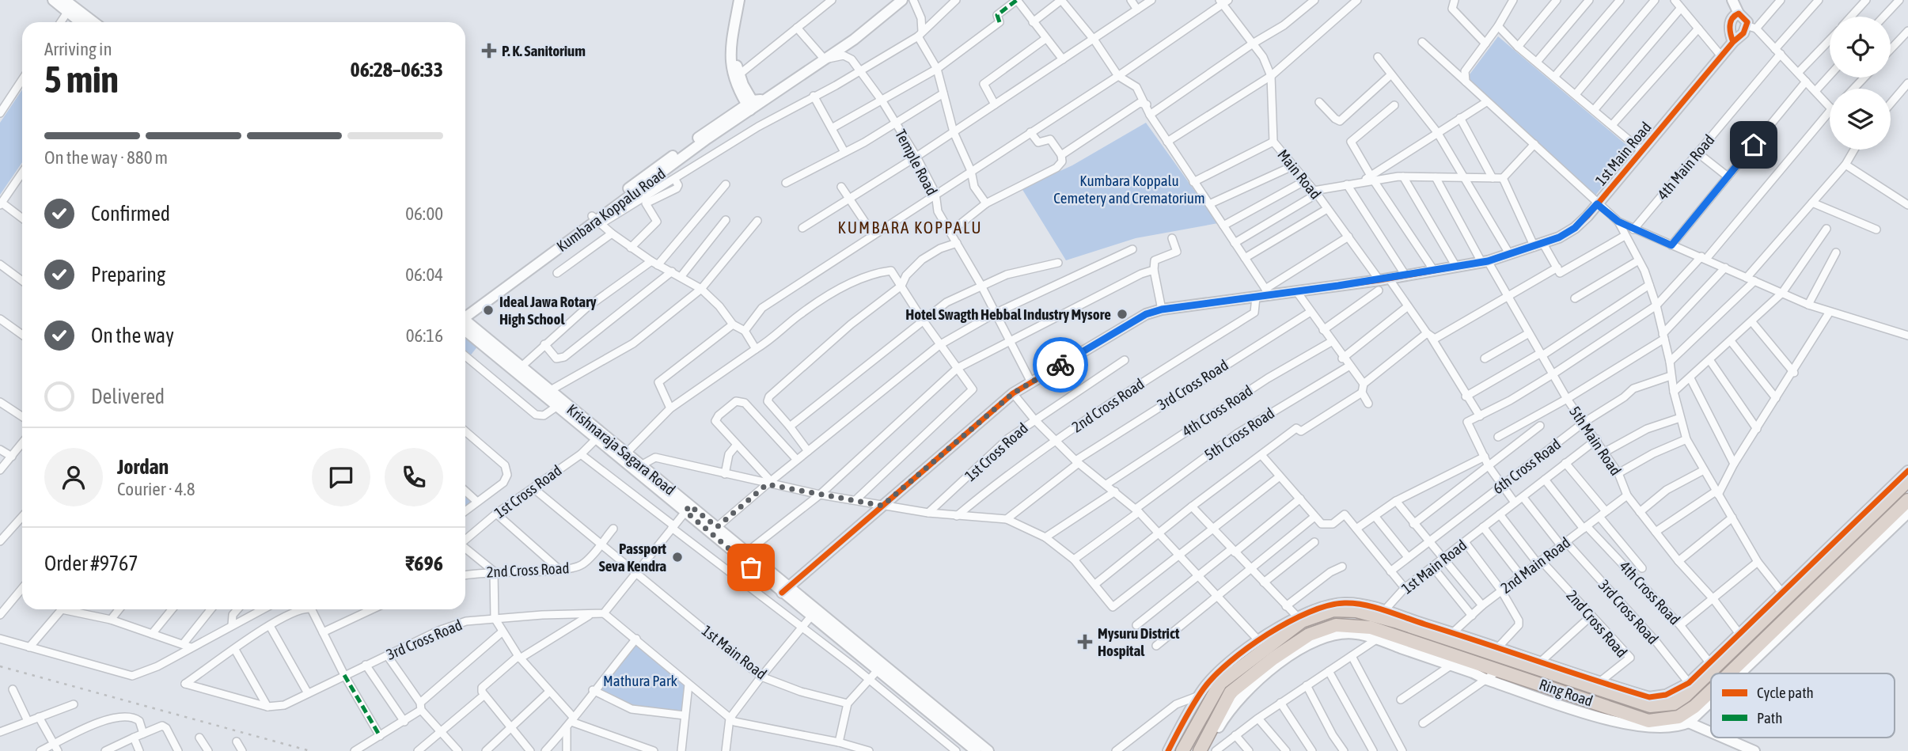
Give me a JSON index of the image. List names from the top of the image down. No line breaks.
{"streets":{"highway":["Ring Road"],"street":["1st Main Road","Temple Road","4th Main Road","Main Road","Kumbara Koppalu Road","3rd Cross Road","2nd Cross Road","4th Cross Road","5th Cross Road","5th Main Road","Krishnaraja Sagara Road","1st Cross Road","6th Cross Road","2nd Main Road"]},"crossings":[["1st Main Road","Temple Road"],["1st Main Road","Main Road"],["1st Main Road","3rd Cross Road"],["1st Main Road","2nd Cross Road"],["1st Main Road","4th Cross Road"],["1st Main Road","5th Main Road"],["1st Main Road","Krishnaraja Sagara Road"],["1st Main Road","1st Cross Road"],["1st Main Road","Ring Road"],["Temple Road","Kumbara Koppalu Road"],["3rd Cross Road","2nd Main Road"],["2nd Cross Road","2nd Main Road"],["4th Cross Road","2nd Main Road"],["5th Main Road","6th Cross Road"],["5th Main Road","2nd Main Road"],["Krishnaraja Sagara Road","1st Cross Road"],["2nd Main Road","Ring Road"]],"districts":["KUMBARA KOPPALU"],"parks":["Kumbara Koppalu Cemetery and Crematorium","Mathura Park"],"places":{"health":["P. K. Sanitorium","Mysuru District Hospital"],"other":["Ideal Jawa Rotary High School","Hotel Swagth Hebbal Industry Mysore","Passport Seva Kendra"]},"legend":["Cycle path","Path"],"page":{"heading":["5 min","Arriving in","06:28–06:33"],"panel":["Jordan","Courier · 4.8","Order #9767","₹696"],"bar":"On the way · 880 m","list":[["Confirmed","06:00"],["Preparing","06:04"],["On the way","06:16"],"Delivered"]}}
